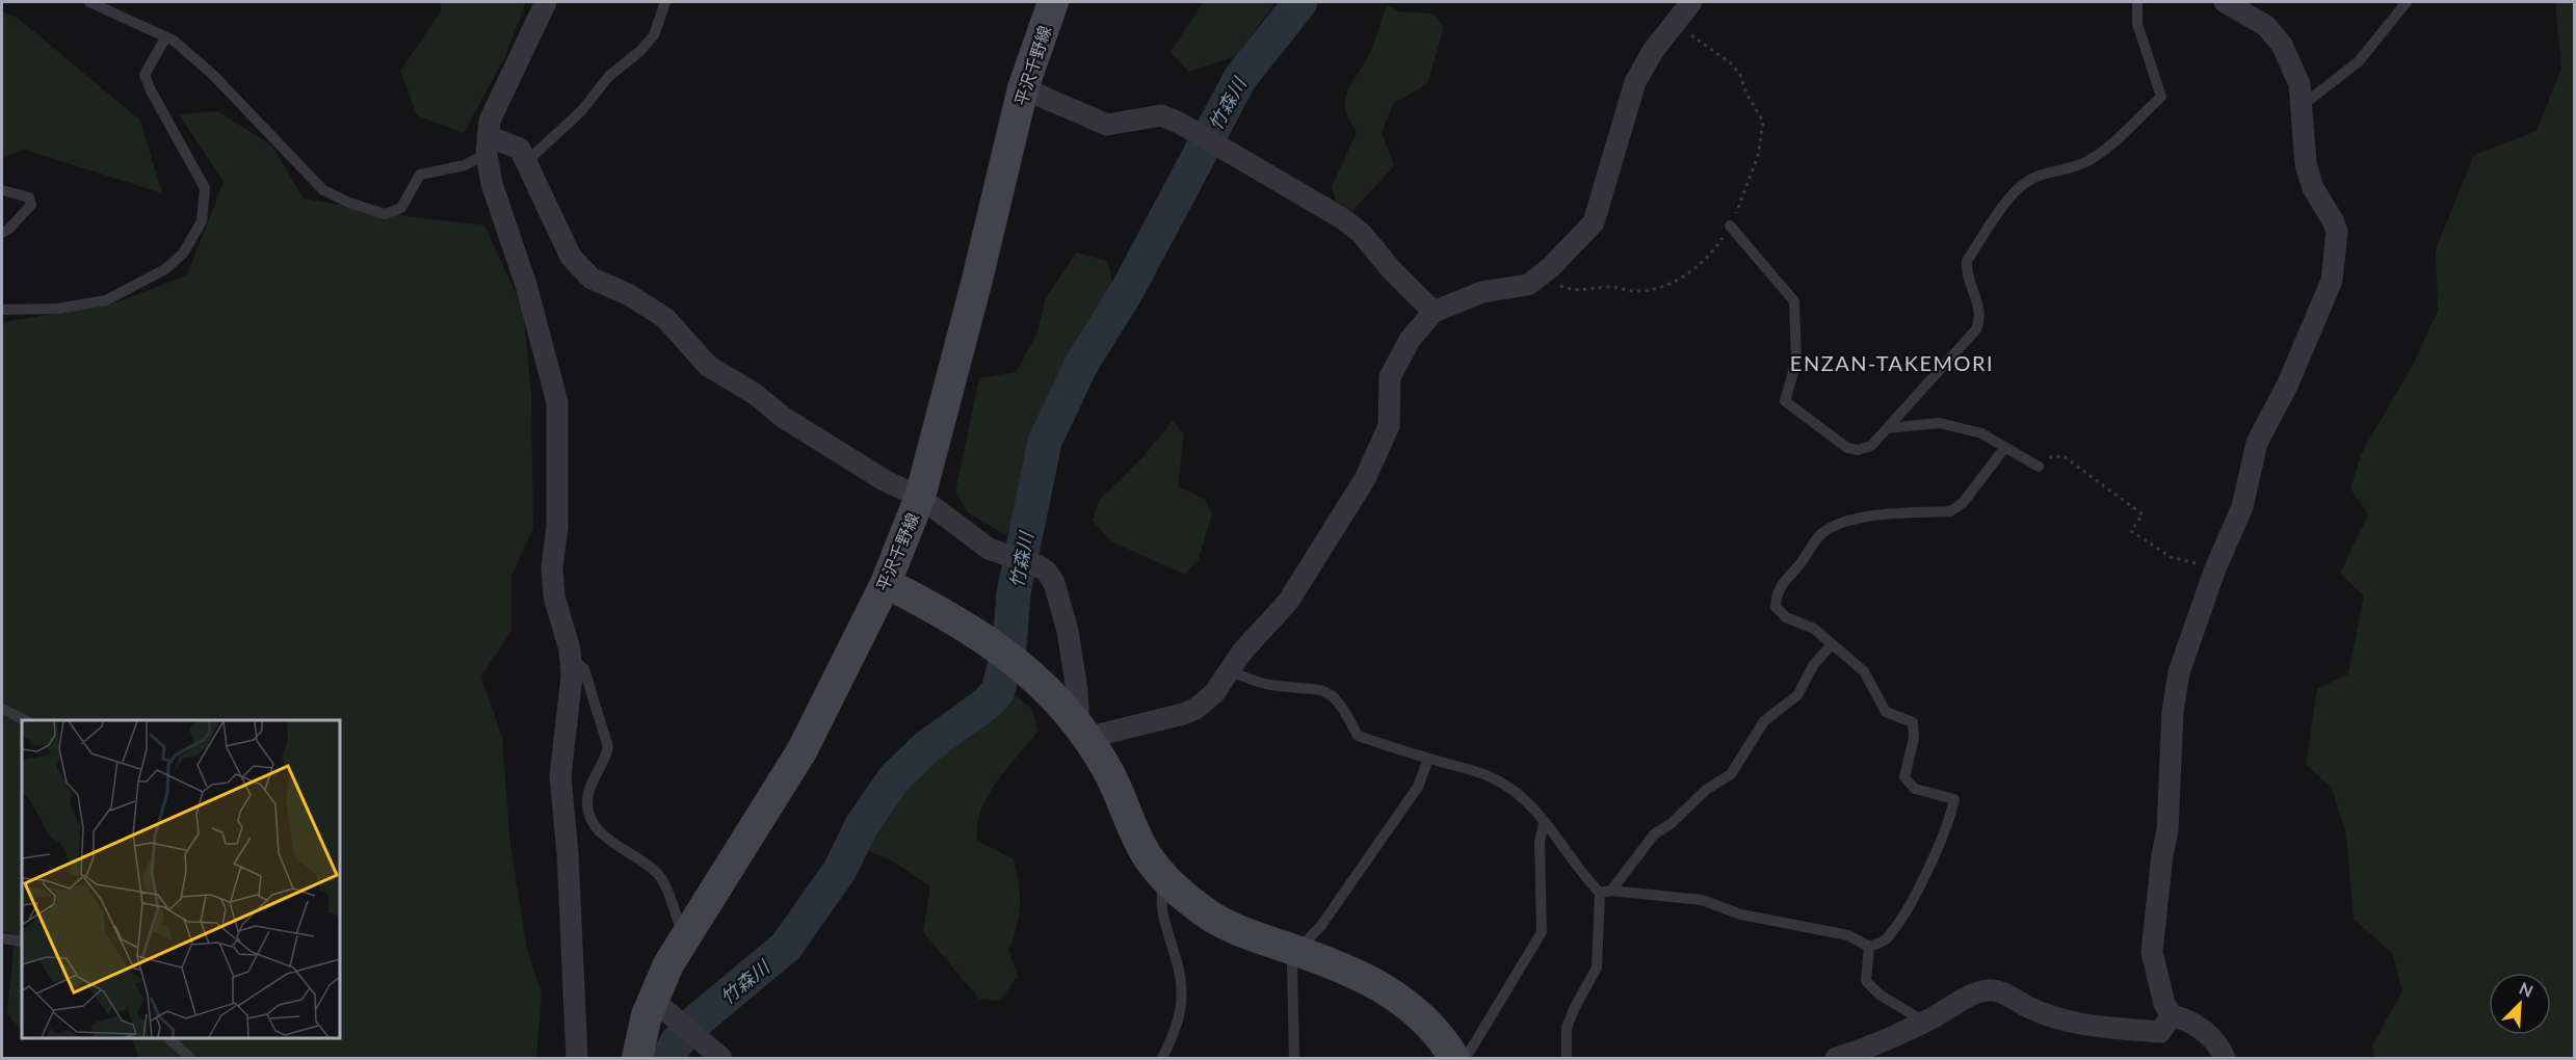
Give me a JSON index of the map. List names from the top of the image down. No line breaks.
{"streets":{"main road":["平沢千野線"]},"districts":["ENZAN-TAKEMORI"],"water":["竹森川"],"north":"top right"}
